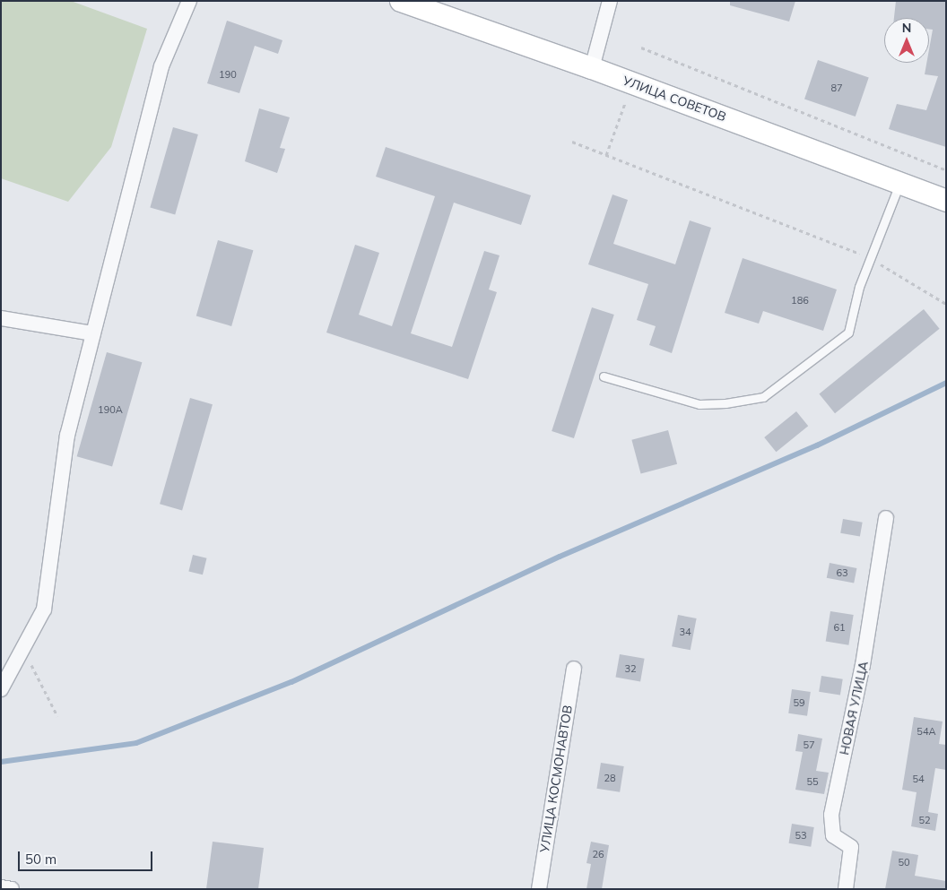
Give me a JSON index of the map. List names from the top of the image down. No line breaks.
{"streets":{"main road":["УЛИЦА СОВЕТОВ"],"street":["НОВАЯ УЛИЦА","УЛИЦА КОСМОНАВТОВ"]},"house_numbers":["190","87","186","190А","63","61","34","32","59","54А","57","28","54","55","52","53","26","50"],"scale_bar":"50 m","north":"top"}
